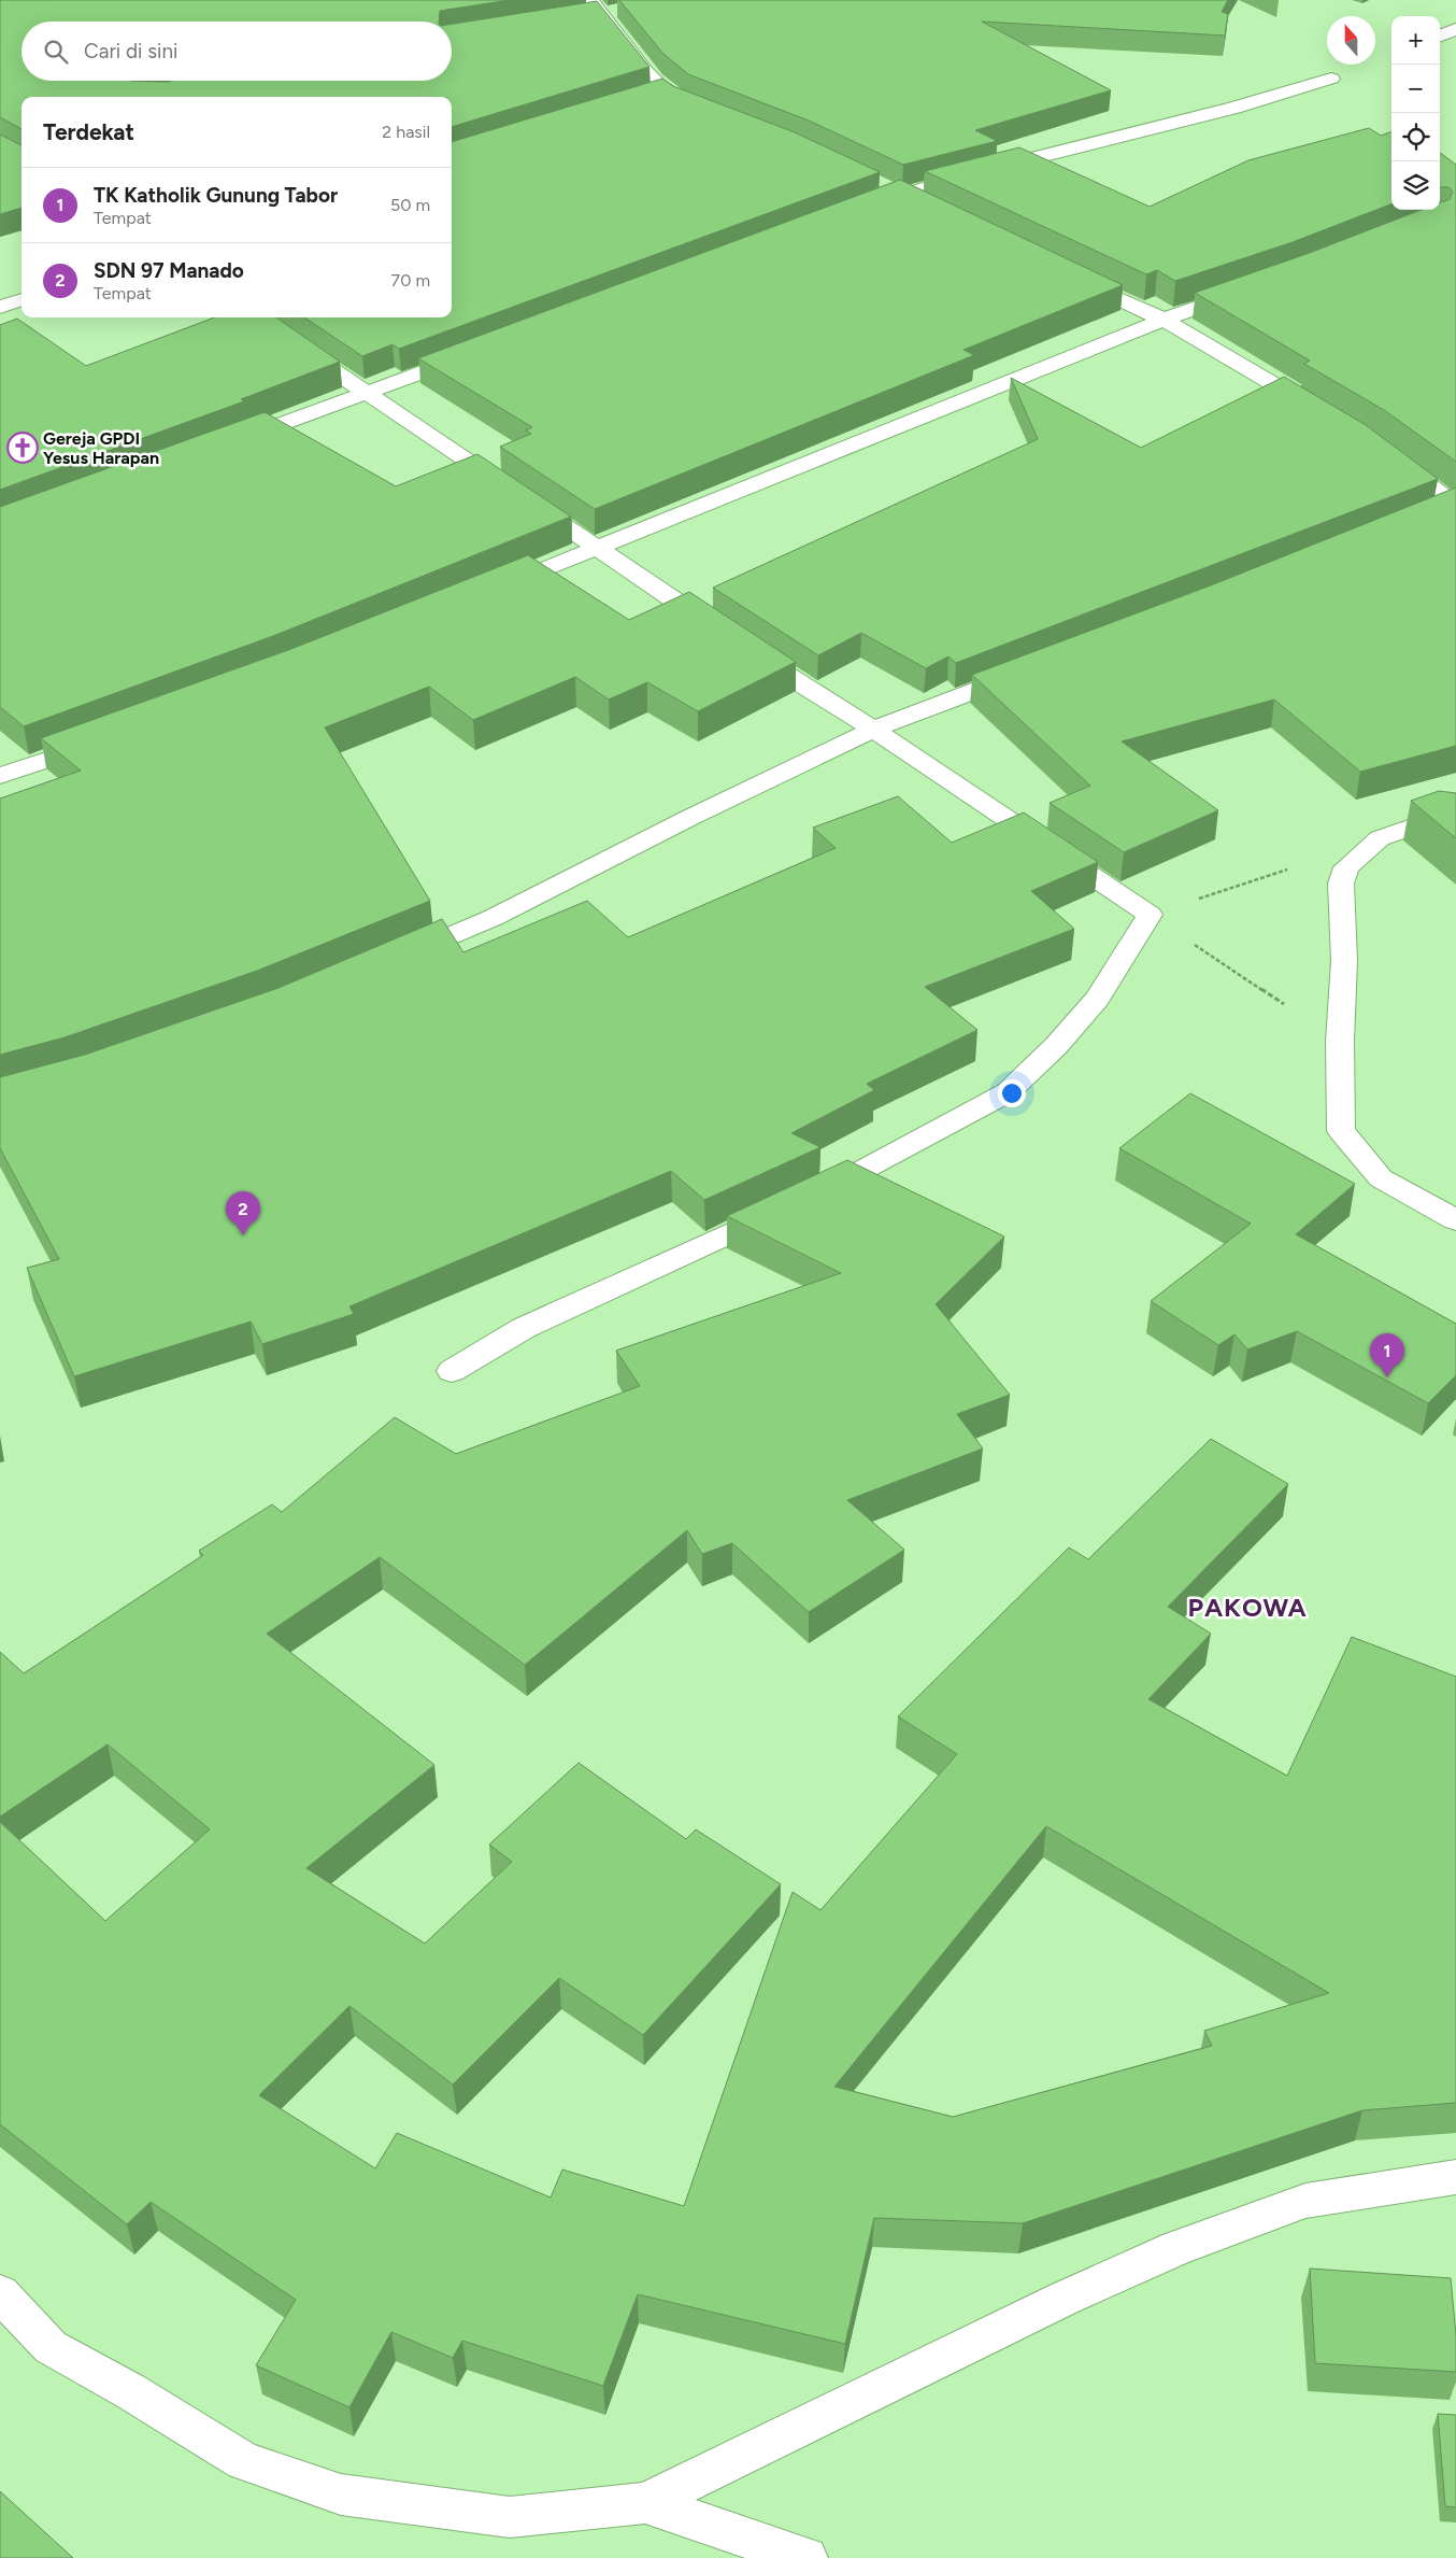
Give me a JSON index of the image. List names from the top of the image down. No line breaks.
{"districts":["PAKOWA"],"places":{"church":["Gereja GPDI Yesus Harapan"]},"north":"top","page":{"map_buttons":["+","−"],"search":"Cari di sini","heading":["Terdekat","2 hasil"],"list":[{"mark":"1","name":"TK Katholik Gunung Tabor","note":"Tempat","value":"50 m"},{"mark":"2","name":"SDN 97 Manado","note":"Tempat","value":"70 m"}],"pins":["2","1"]}}
